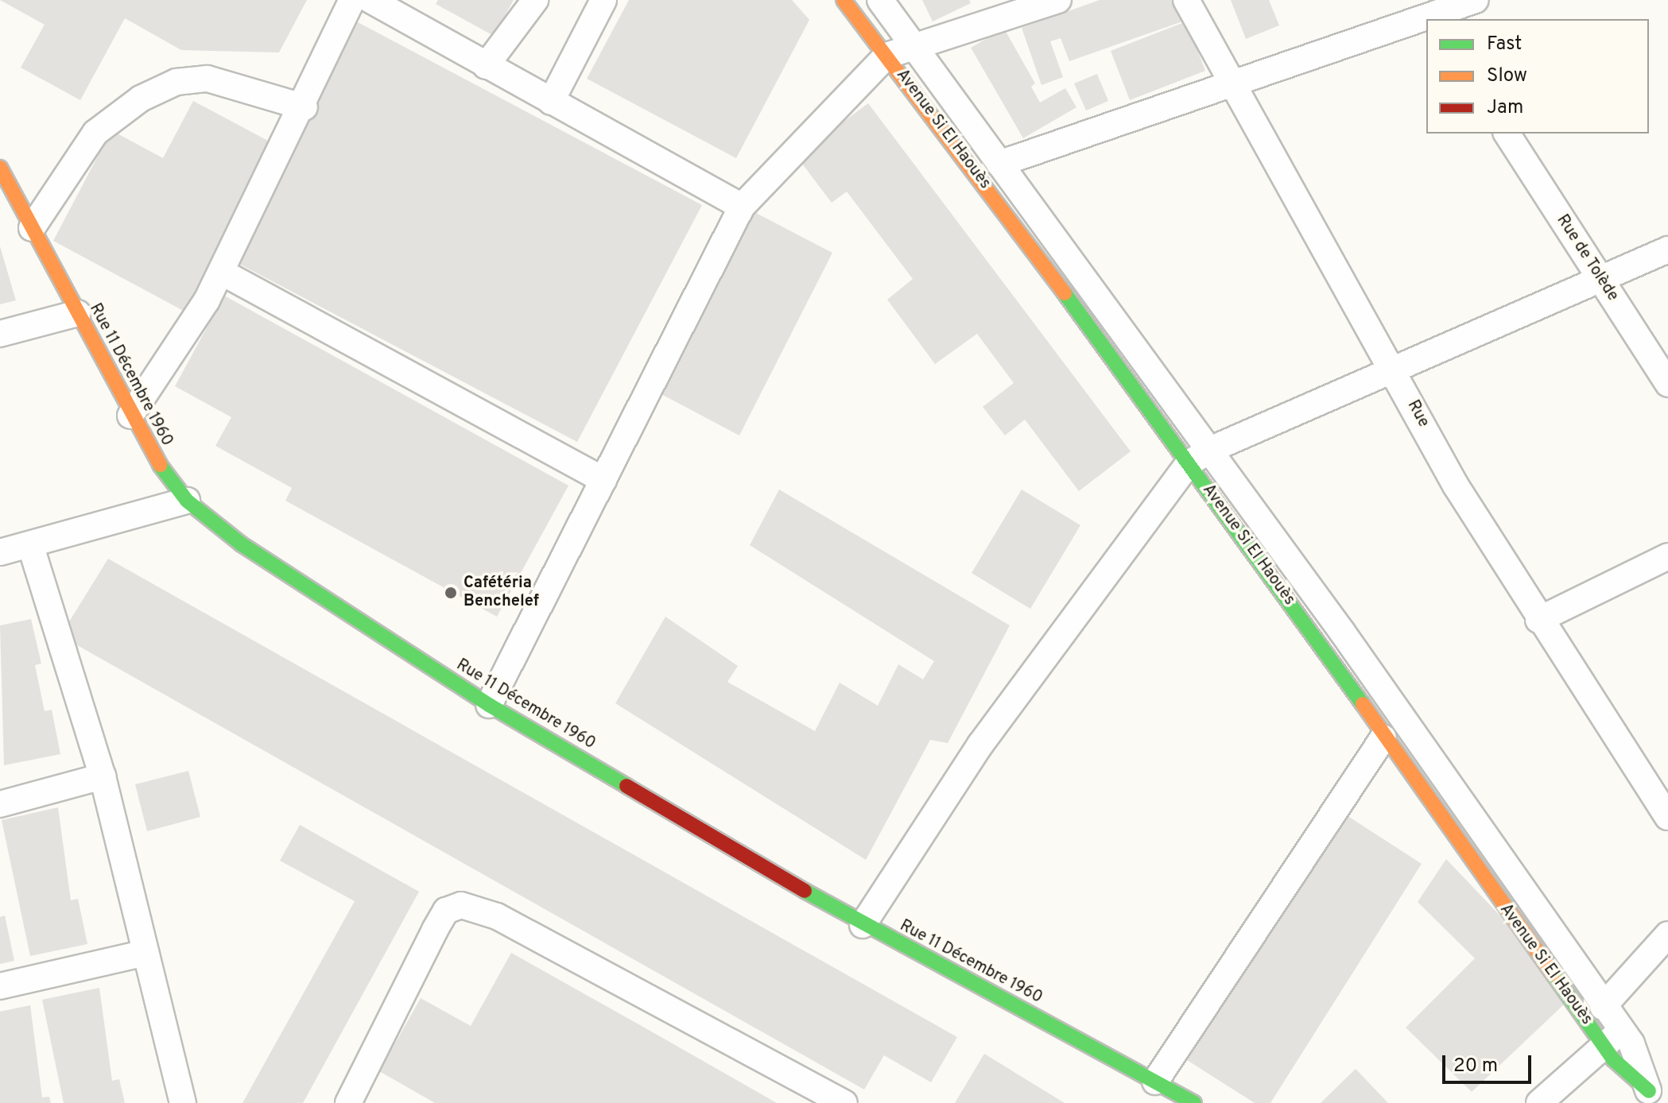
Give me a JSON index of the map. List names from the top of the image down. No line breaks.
{"streets":{"street":["Avenue Si El Haouès","Rue de Tolède","Rue 11 Décembre 1960","Rue"]},"places":["Cafétéria Benchelef"],"legend":["Fast","Slow","Jam"],"scale_bar":"20 m"}
